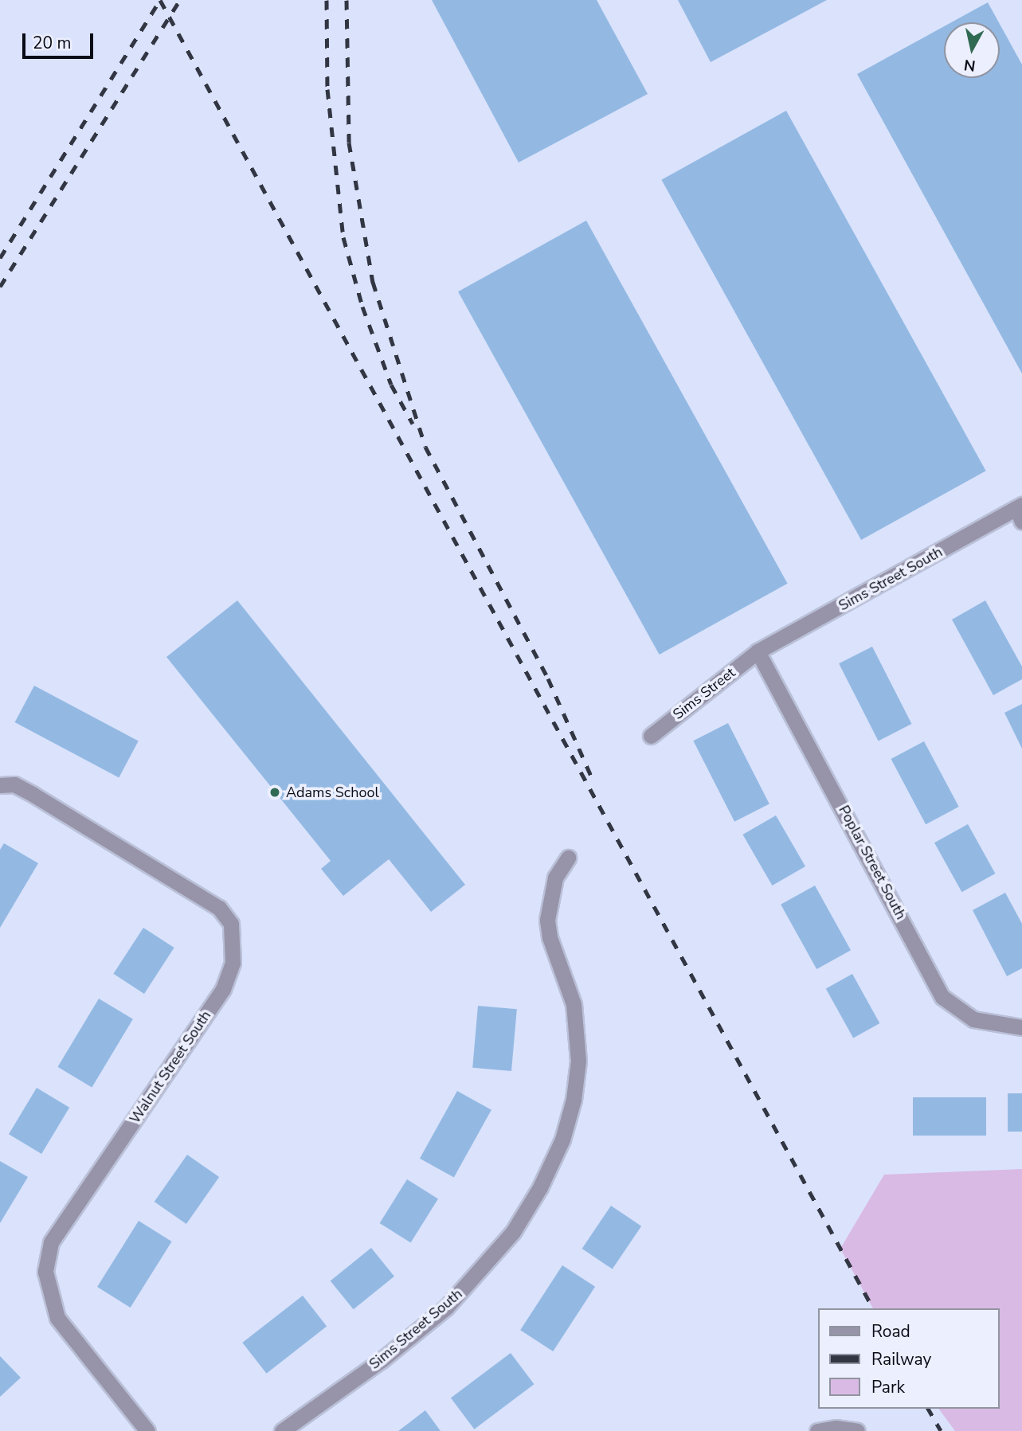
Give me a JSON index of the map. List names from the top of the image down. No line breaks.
{"streets":{"street":["Sims Street South","Sims Street","Poplar Street South","Walnut Street South"]},"crossings":[["Sims Street South","Sims Street"],["Sims Street South","Poplar Street South"],["Sims Street","Poplar Street South"]],"places":["Adams School"],"legend":["Road","Railway","Park"],"scale_bar":"20 m","north":"bottom"}
